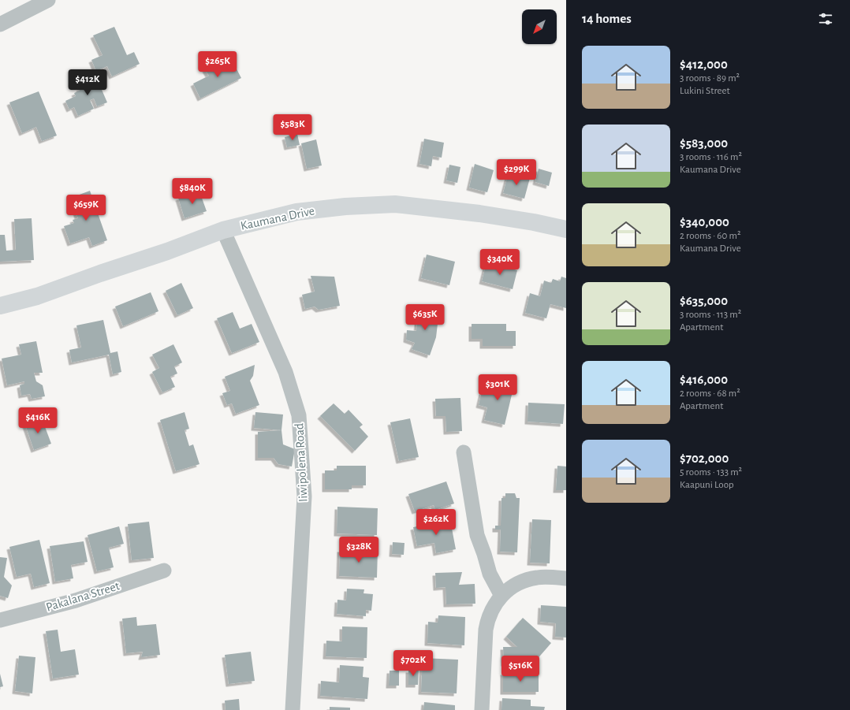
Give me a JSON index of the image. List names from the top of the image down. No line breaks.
{"streets":{"street":["Kaumana Drive","Iiwipolena Road","Pakalana Street"]},"crossings":[["Kaumana Drive","Iiwipolena Road"]],"north":"bottom left","page":{"heading":"14 homes","list":[{"name":"$412,000","note":"3 rooms · 89 m² · Lukini Street"},{"name":"$583,000","note":"3 rooms · 116 m² · Kaumana Drive"},{"name":"$340,000","note":"2 rooms · 60 m² · Kaumana Drive"},{"name":"$635,000","note":"3 rooms · 113 m² · Apartment"},{"name":"$416,000","note":"2 rooms · 68 m² · Apartment"},{"name":"$702,000","note":"5 rooms · 133 m² · Kaapuni Loop"}],"price":["$265K","$412K","$583K","$299K","$840K","$659K","$340K","$635K","$301K","$416K","$262K","$328K","$702K","$516K"]}}
